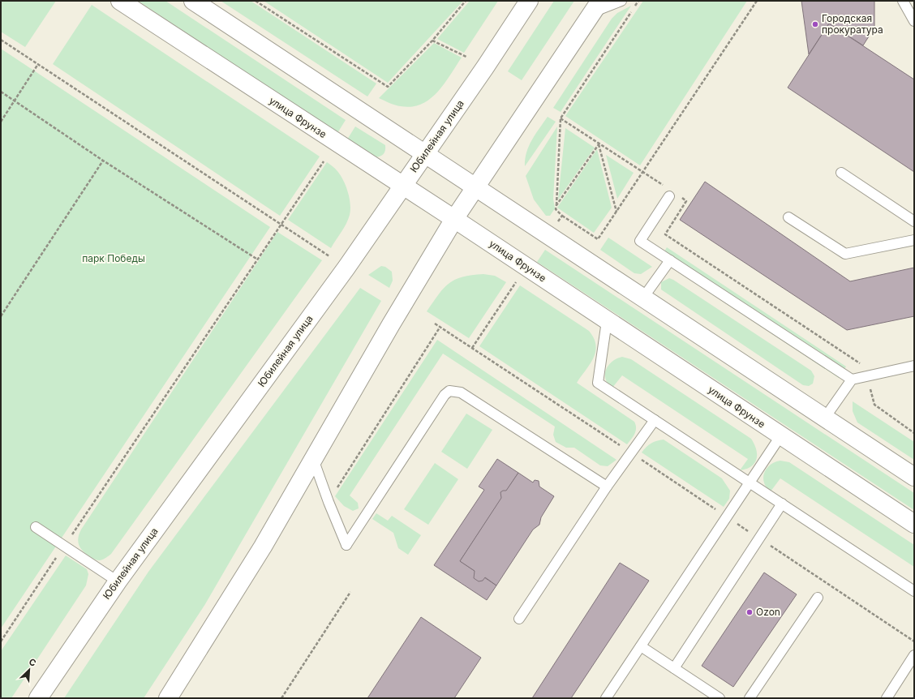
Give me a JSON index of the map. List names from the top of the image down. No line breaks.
{"streets":{"main road":["улица Фрунзе","Юбилейная улица"]},"crossings":[["улица Фрунзе","Юбилейная улица"]],"parks":["парк Победы"],"places":["Городская прокуратура","Ozon"],"north":"top right"}
